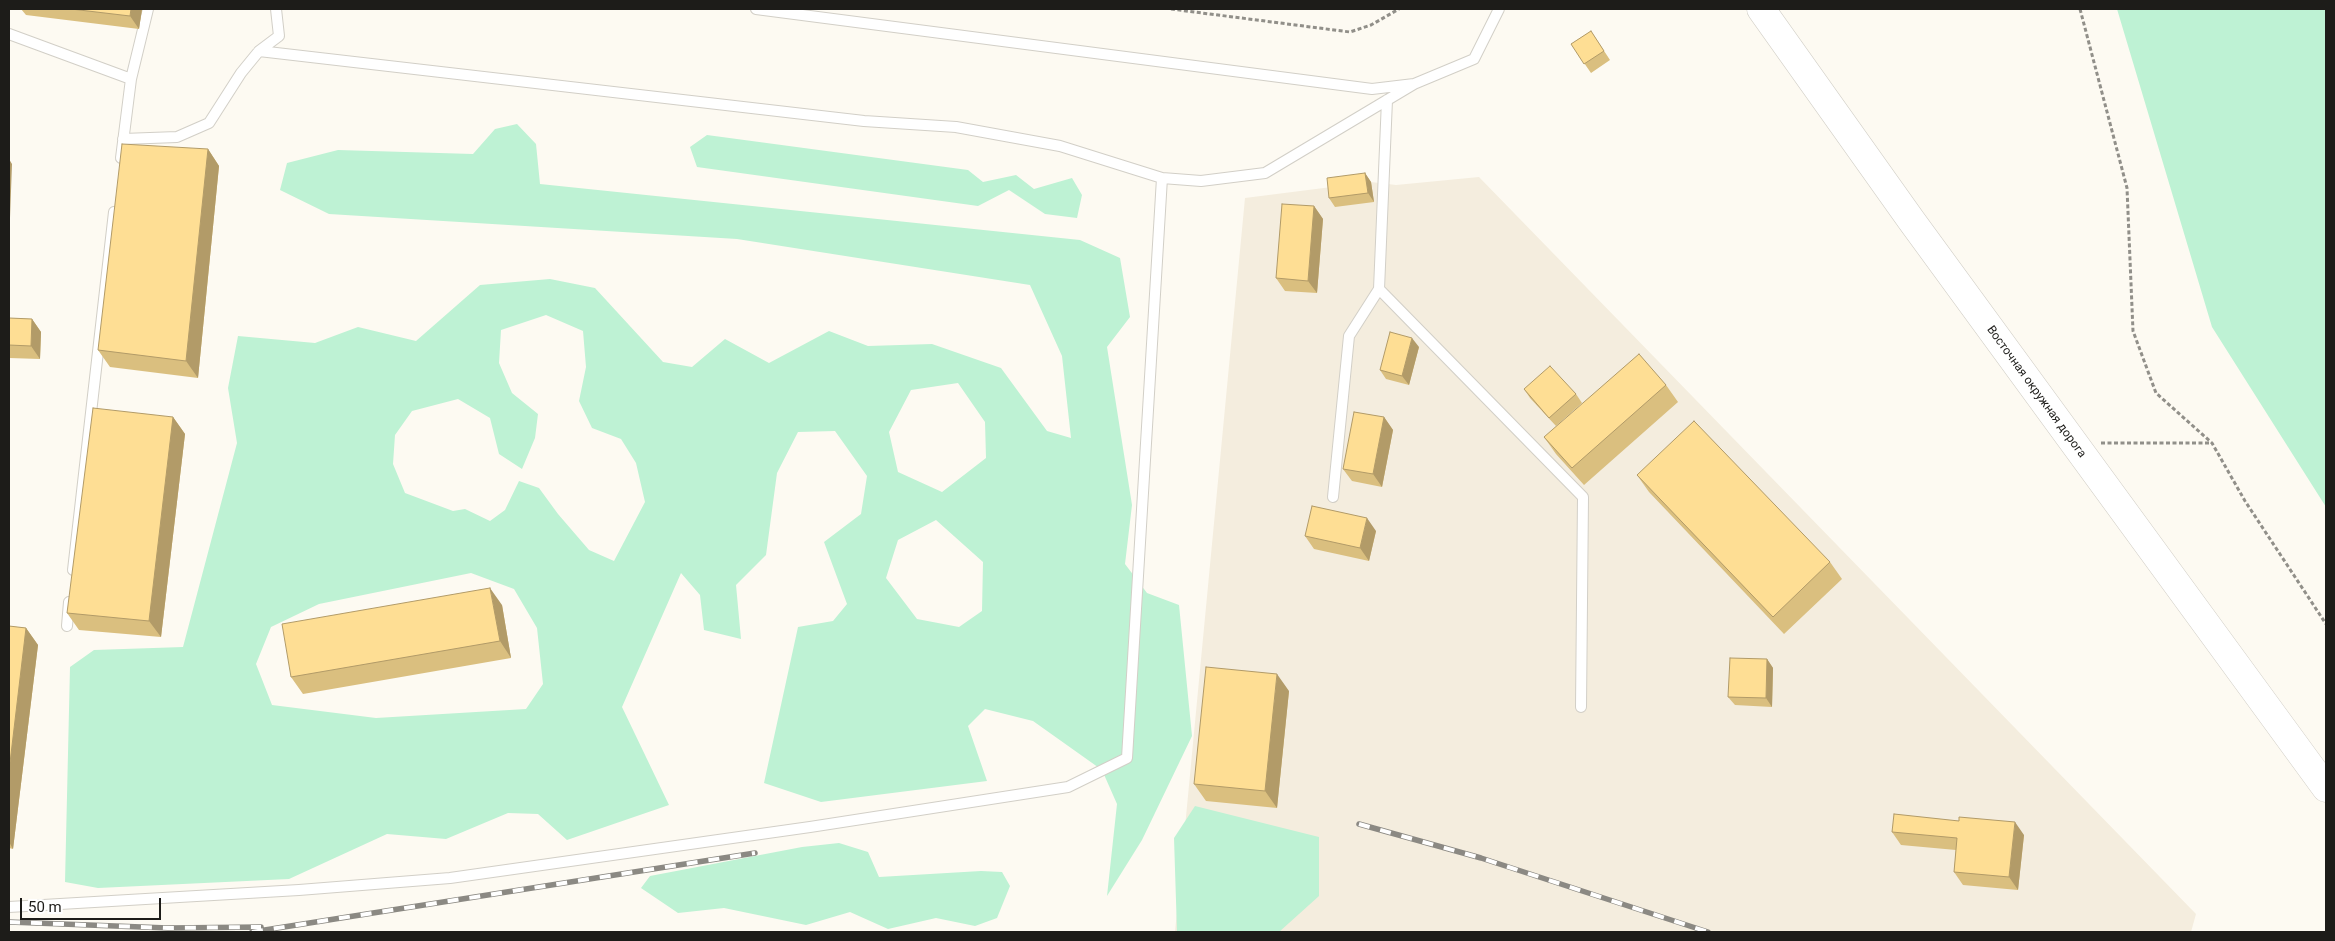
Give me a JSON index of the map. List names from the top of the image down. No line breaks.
{"streets":{"main road":["Восточная окружная дорога"]},"scale_bar":"50 m"}
